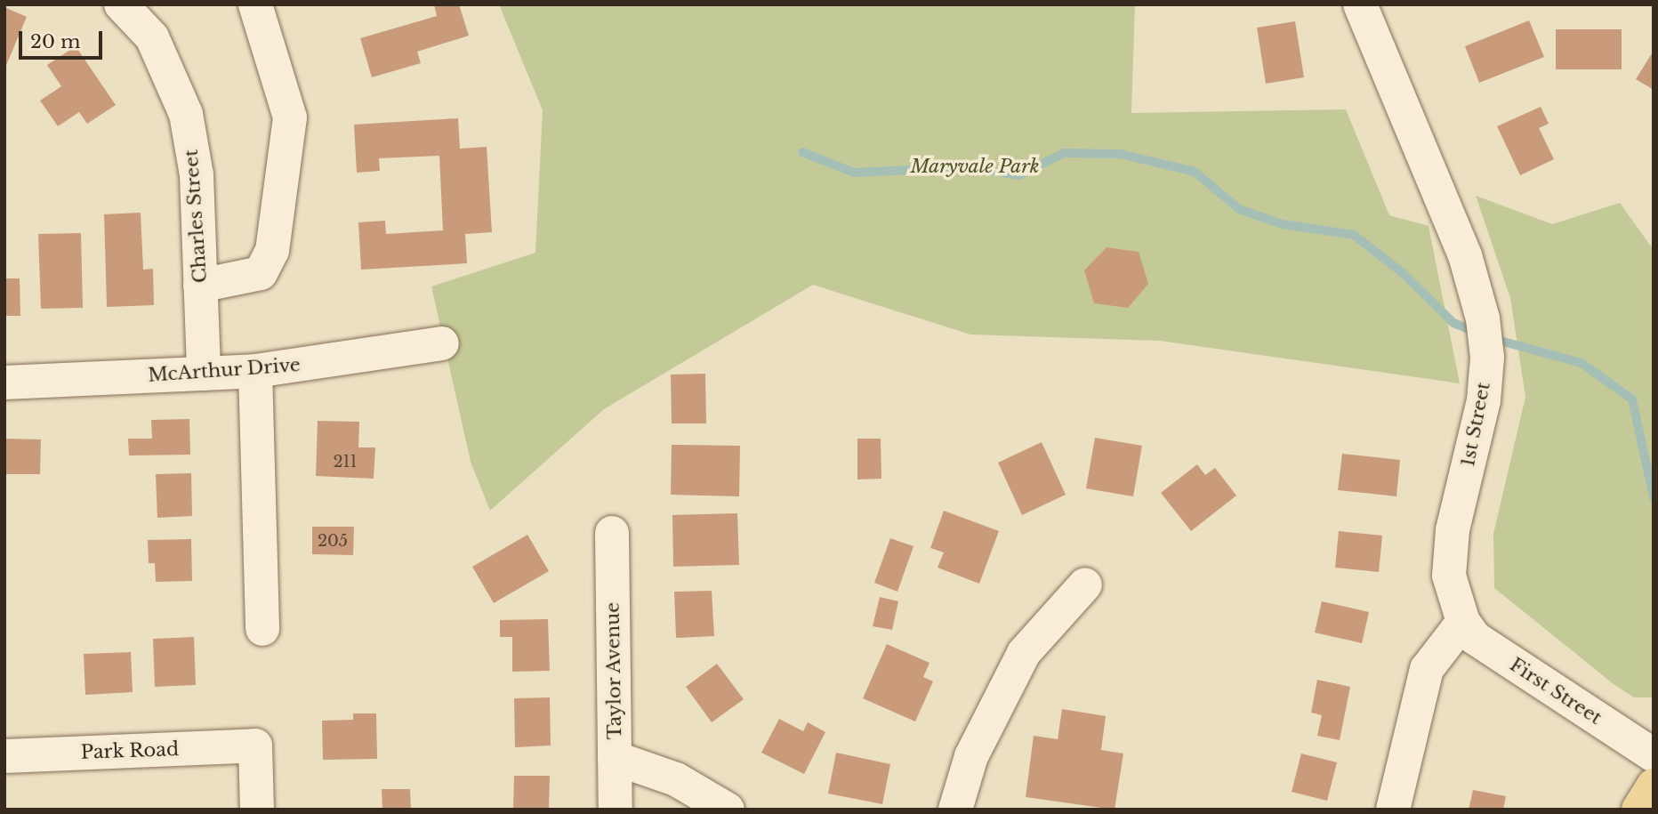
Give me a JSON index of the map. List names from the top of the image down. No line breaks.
{"streets":{"street":["Charles Street","McArthur Drive","1st Street","Taylor Avenue","First Street","Park Road"]},"crossings":[["Charles Street","McArthur Drive"],["1st Street","First Street"]],"parks":["Maryvale Park"],"house_numbers":["211","205"],"scale_bar":"20 m"}
